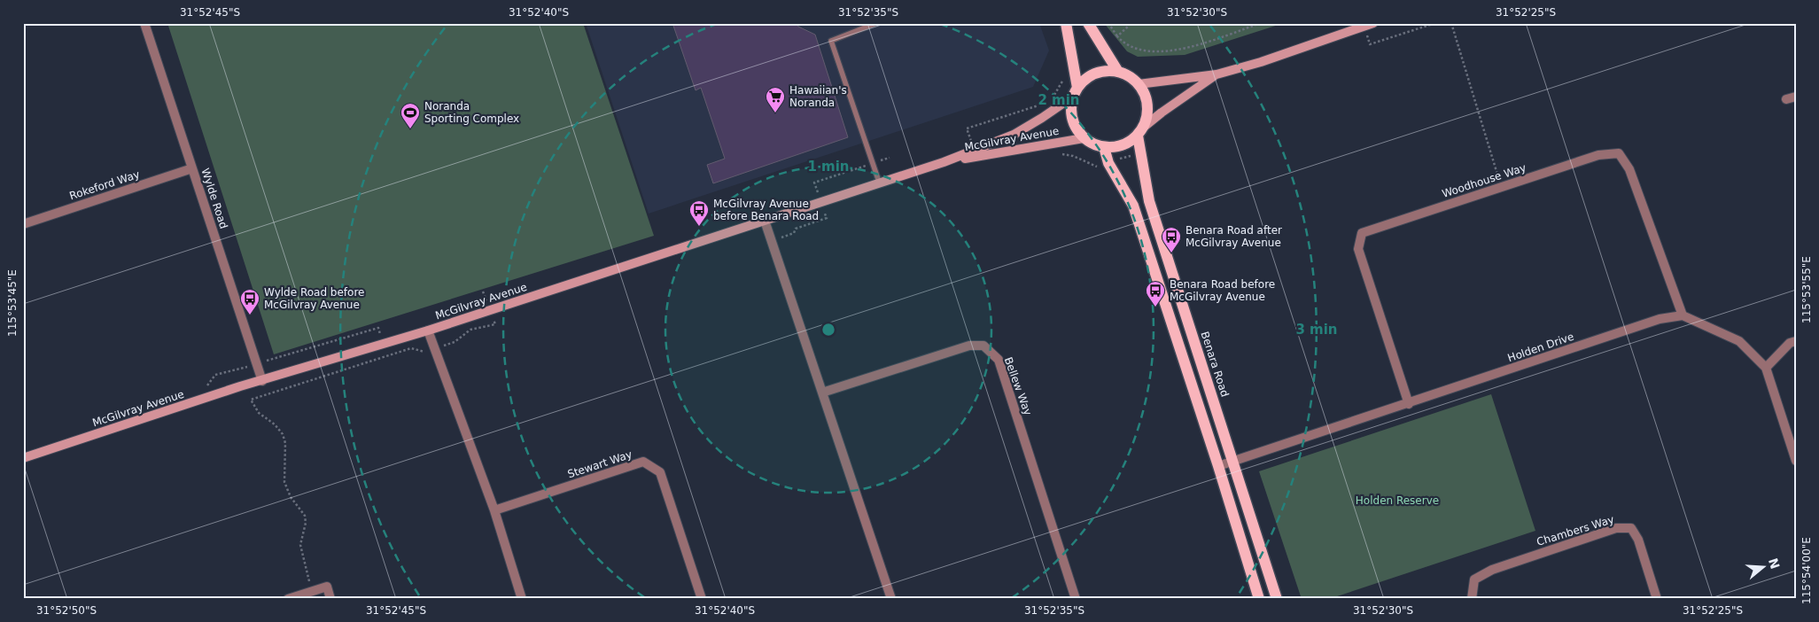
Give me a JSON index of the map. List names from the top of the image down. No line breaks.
{"streets":{"main road":["McGilvray Avenue","Benara Road"],"street":["Woodhouse Way","Rokeford Way","Wylde Road","Holden Drive","Bellew Way","Stewart Way","Chambers Way"]},"crossings":[["McGilvray Avenue","Wylde Road"],["McGilvray Avenue","Benara Road"],["Woodhouse Way","Holden Drive"],["Rokeford Way","Wylde Road"],["Holden Drive","Benara Road"]],"parks":["Holden Reserve"],"places":{"supermarket":["Hawaiian's Noranda"],"sports":["Noranda Sporting Complex"],"bus stop":["McGilvray Avenue before Benara Road","Benara Road after McGilvray Avenue","Benara Road before McGilvray Avenue","Wylde Road before McGilvray Avenue"]},"north":"right","coordinates":["31°52'45\"S","31°52'40\"S","31°52'35\"S","31°52'30\"S","31°52'25\"S","115°53'55\"E","115°53'45\"E","115°54'00\"E","31°52'50\"S"],"rings":["2 min","1 min","3 min"]}
